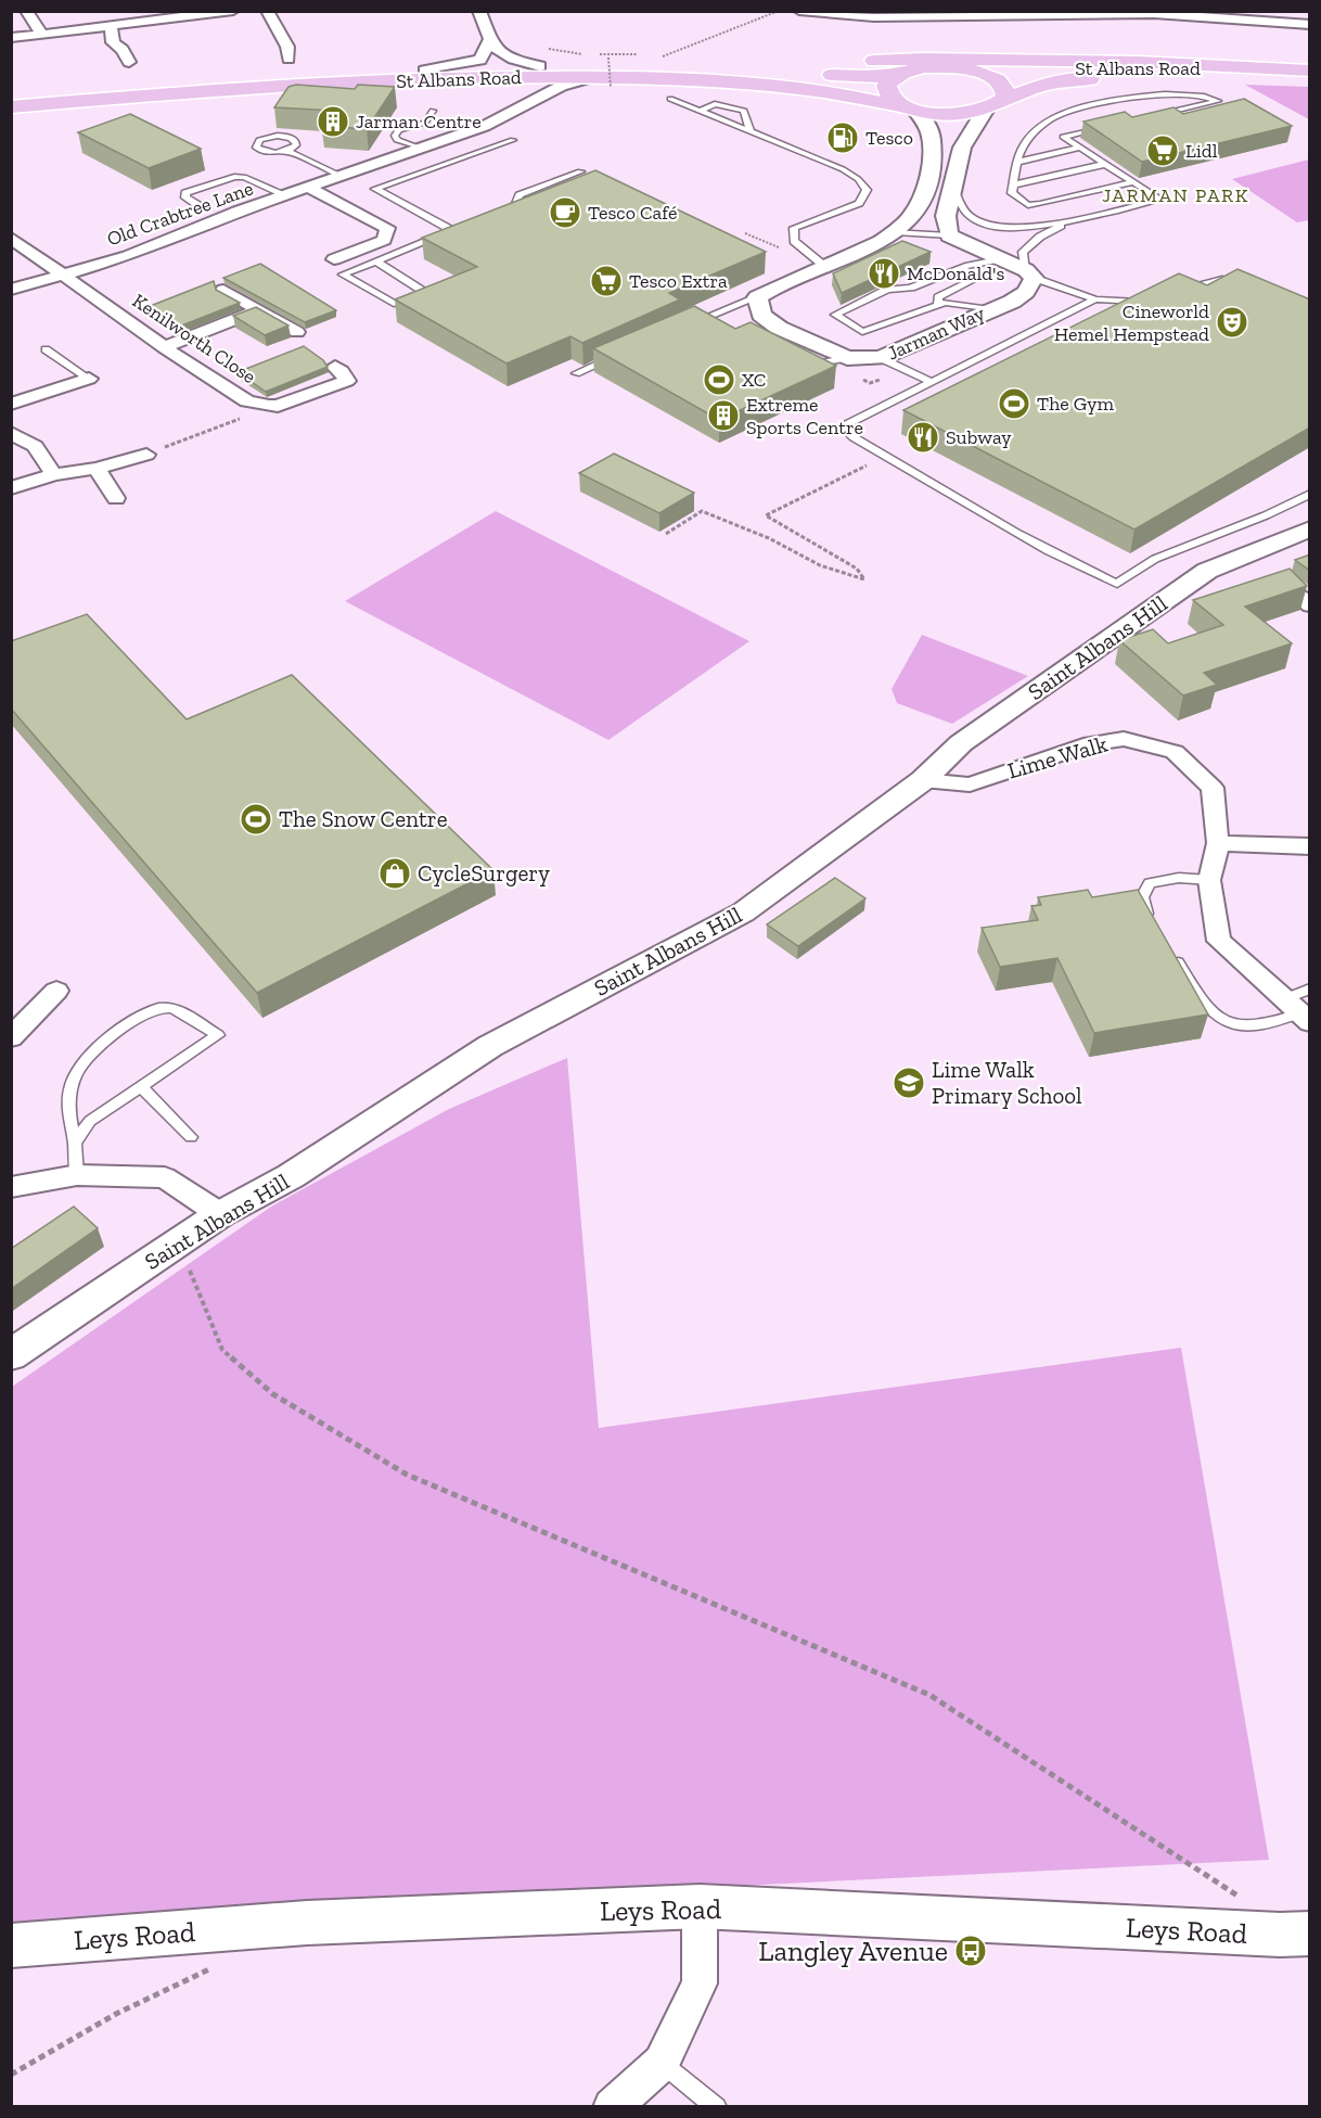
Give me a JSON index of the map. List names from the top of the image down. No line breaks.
{"streets":{"main road":["St Albans Road"],"street":["Old Crabtree Lane","Jarman Way","Kenilworth Close","Saint Albans Hill","Lime Walk","Leys Road"]},"crossings":[["St Albans Road","Old Crabtree Lane"],["Old Crabtree Lane","Kenilworth Close"],["Saint Albans Hill","Lime Walk"]],"districts":["JARMAN PARK"],"places":{"building":["Jarman Centre","Extreme Sports Centre"],"fuel station":["Tesco"],"supermarket":["Lidl","Tesco Extra"],"cafe":["Tesco Café"],"restaurant":["McDonald's","Subway"],"theatre":["Cineworld Hemel Hempstead"],"sports":["XC","The Gym","The Snow Centre"],"shop":["CycleSurgery"],"school or university":["Lime Walk Primary School"],"bus stop":["Langley Avenue"]}}
